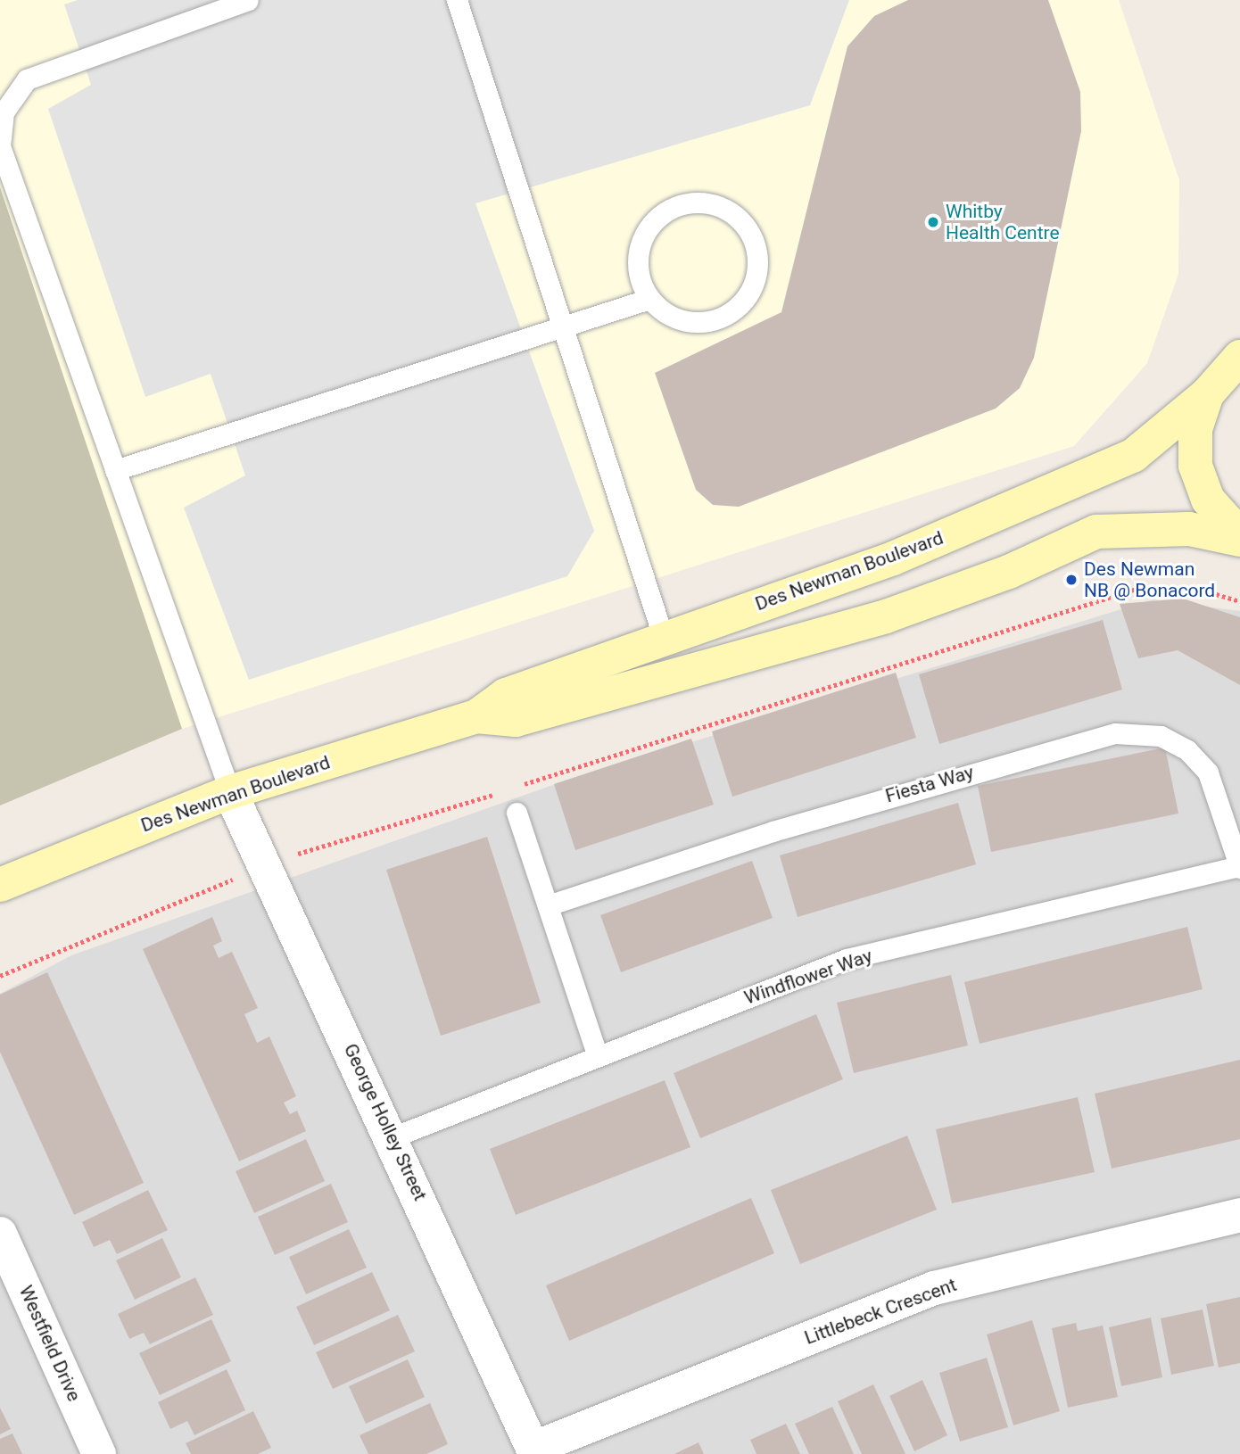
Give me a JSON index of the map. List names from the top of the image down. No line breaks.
{"streets":{"street":["Des Newman Boulevard","George Holley Street","Littlebeck Crescent","Westfield Drive"],"lane":["Fiesta Way","Windflower Way"]},"crossings":[["Des Newman Boulevard","George Holley Street"],["Fiesta Way","Windflower Way"],["Windflower Way","George Holley Street"],["George Holley Street","Littlebeck Crescent"]],"places":["Whitby Health Centre","Des Newman NB @ Bonacord"]}
